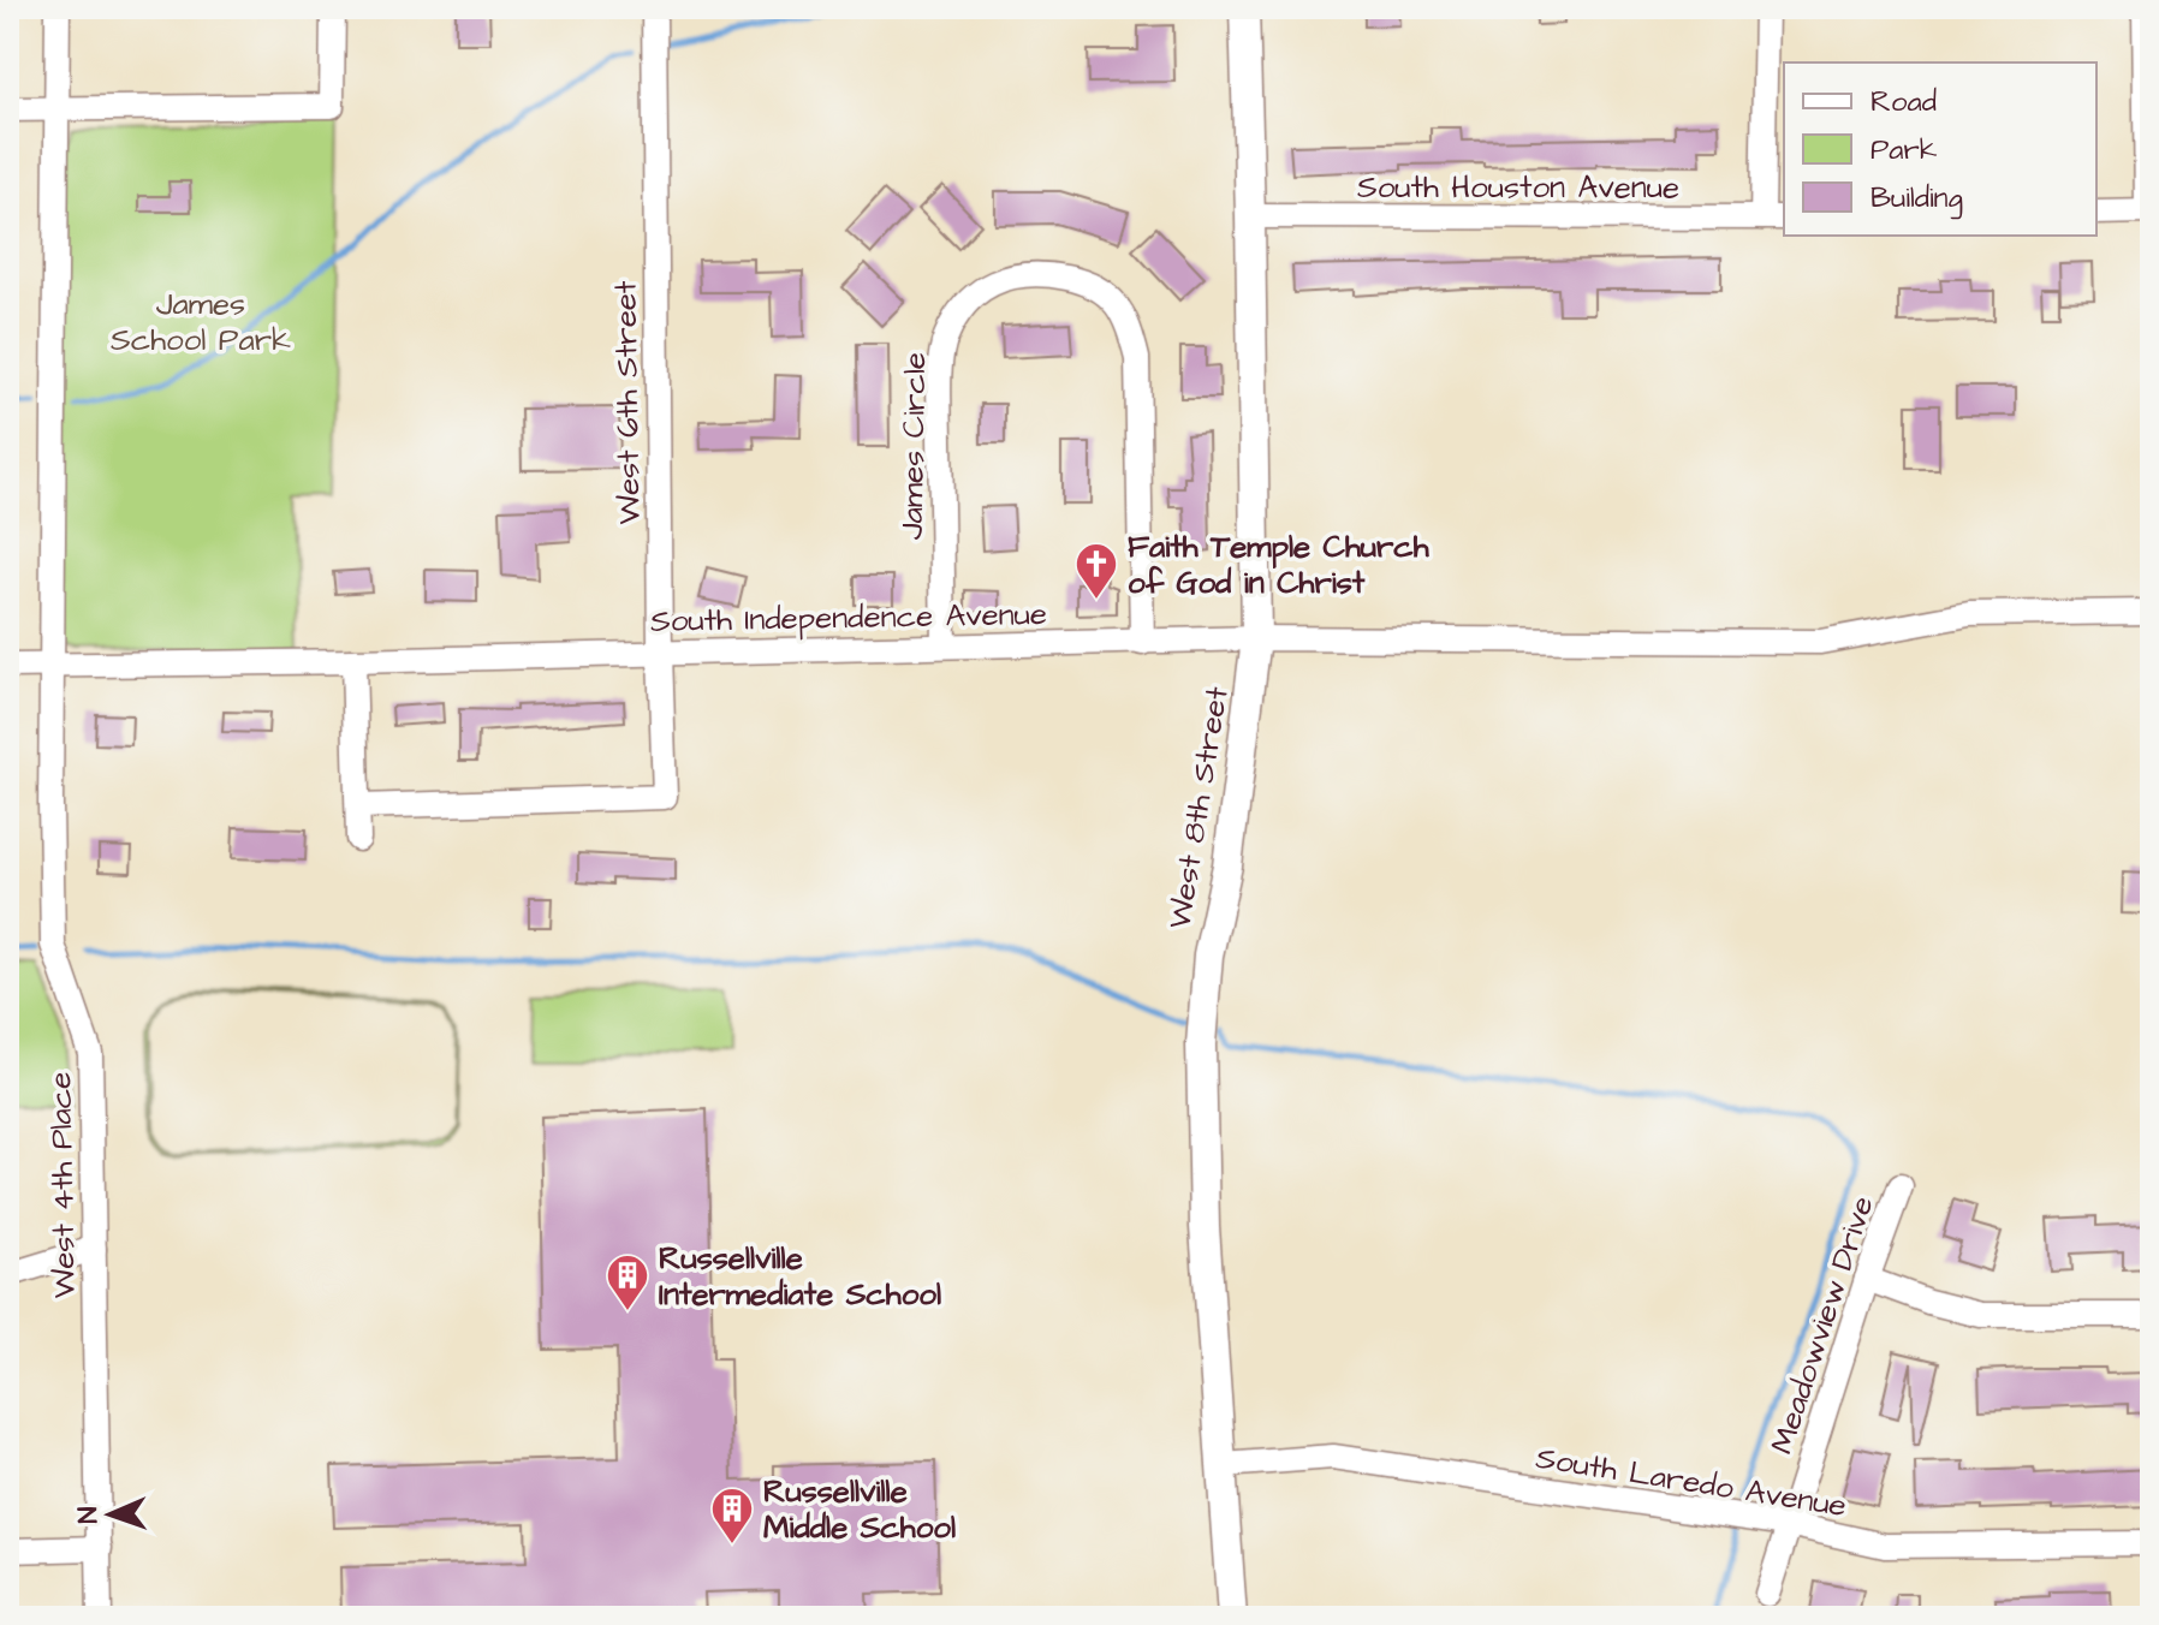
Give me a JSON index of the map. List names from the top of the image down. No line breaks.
{"streets":{"street":["South Houston Avenue","West 6th Street","James Circle","South Independence Avenue","West 8th Street","West 4th Place","Meadowview Drive","South Laredo Avenue"]},"crossings":[["South Houston Avenue","West 8th Street"],["West 6th Street","South Independence Avenue"],["James Circle","South Independence Avenue"],["South Independence Avenue","West 8th Street"],["South Independence Avenue","West 4th Place"],["West 8th Street","South Laredo Avenue"],["Meadowview Drive","South Laredo Avenue"]],"parks":["James School Park"],"places":{"church":["Faith Temple Church of God in Christ"],"building":["Russellville Intermediate School","Russellville Middle School"]},"legend":["Road","Park","Building"],"north":"left"}
